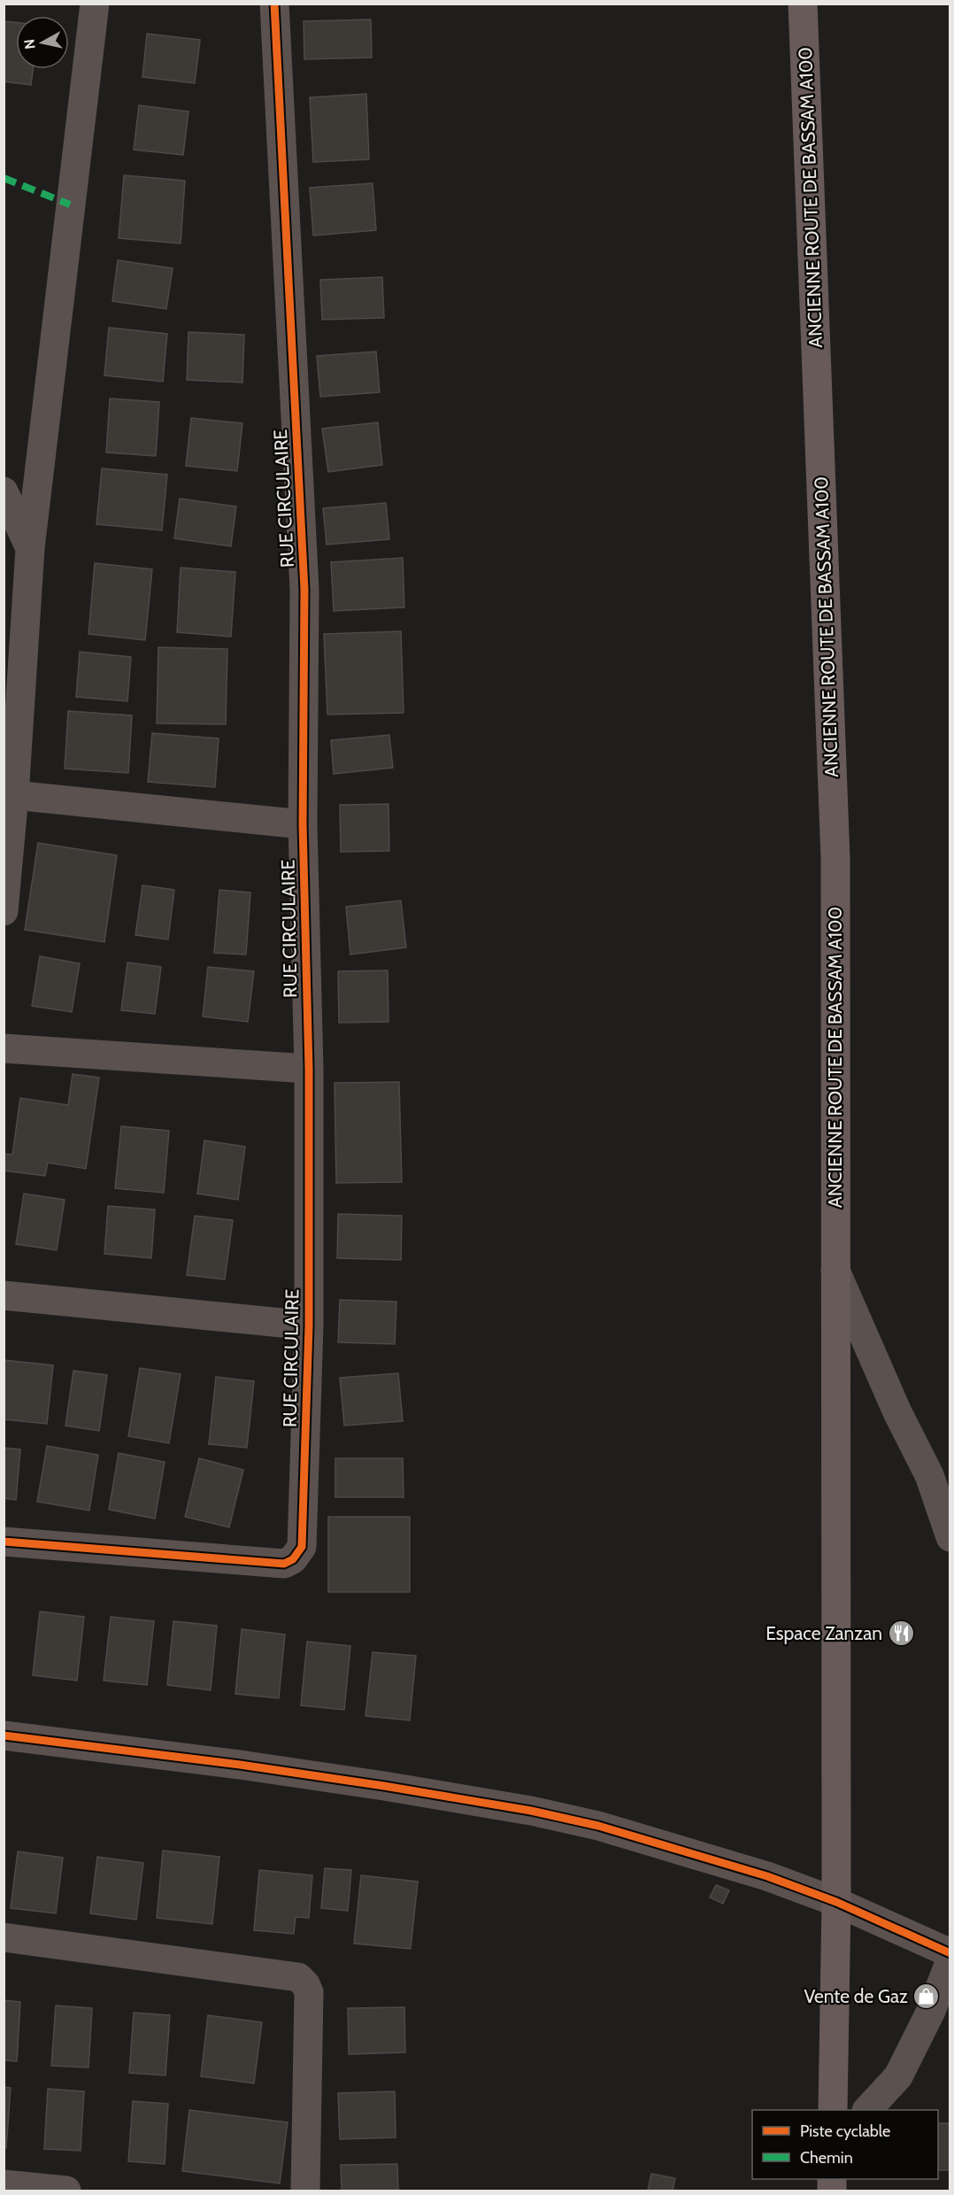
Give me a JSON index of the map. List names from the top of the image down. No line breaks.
{"streets":{"main road":["ANCIENNE ROUTE DE BASSAM A100"],"street":["RUE CIRCULAIRE"]},"places":{"restaurant":["Espace Zanzan"],"shop":["Vente de Gaz"]},"legend":["Piste cyclable","Chemin"],"north":"left"}
